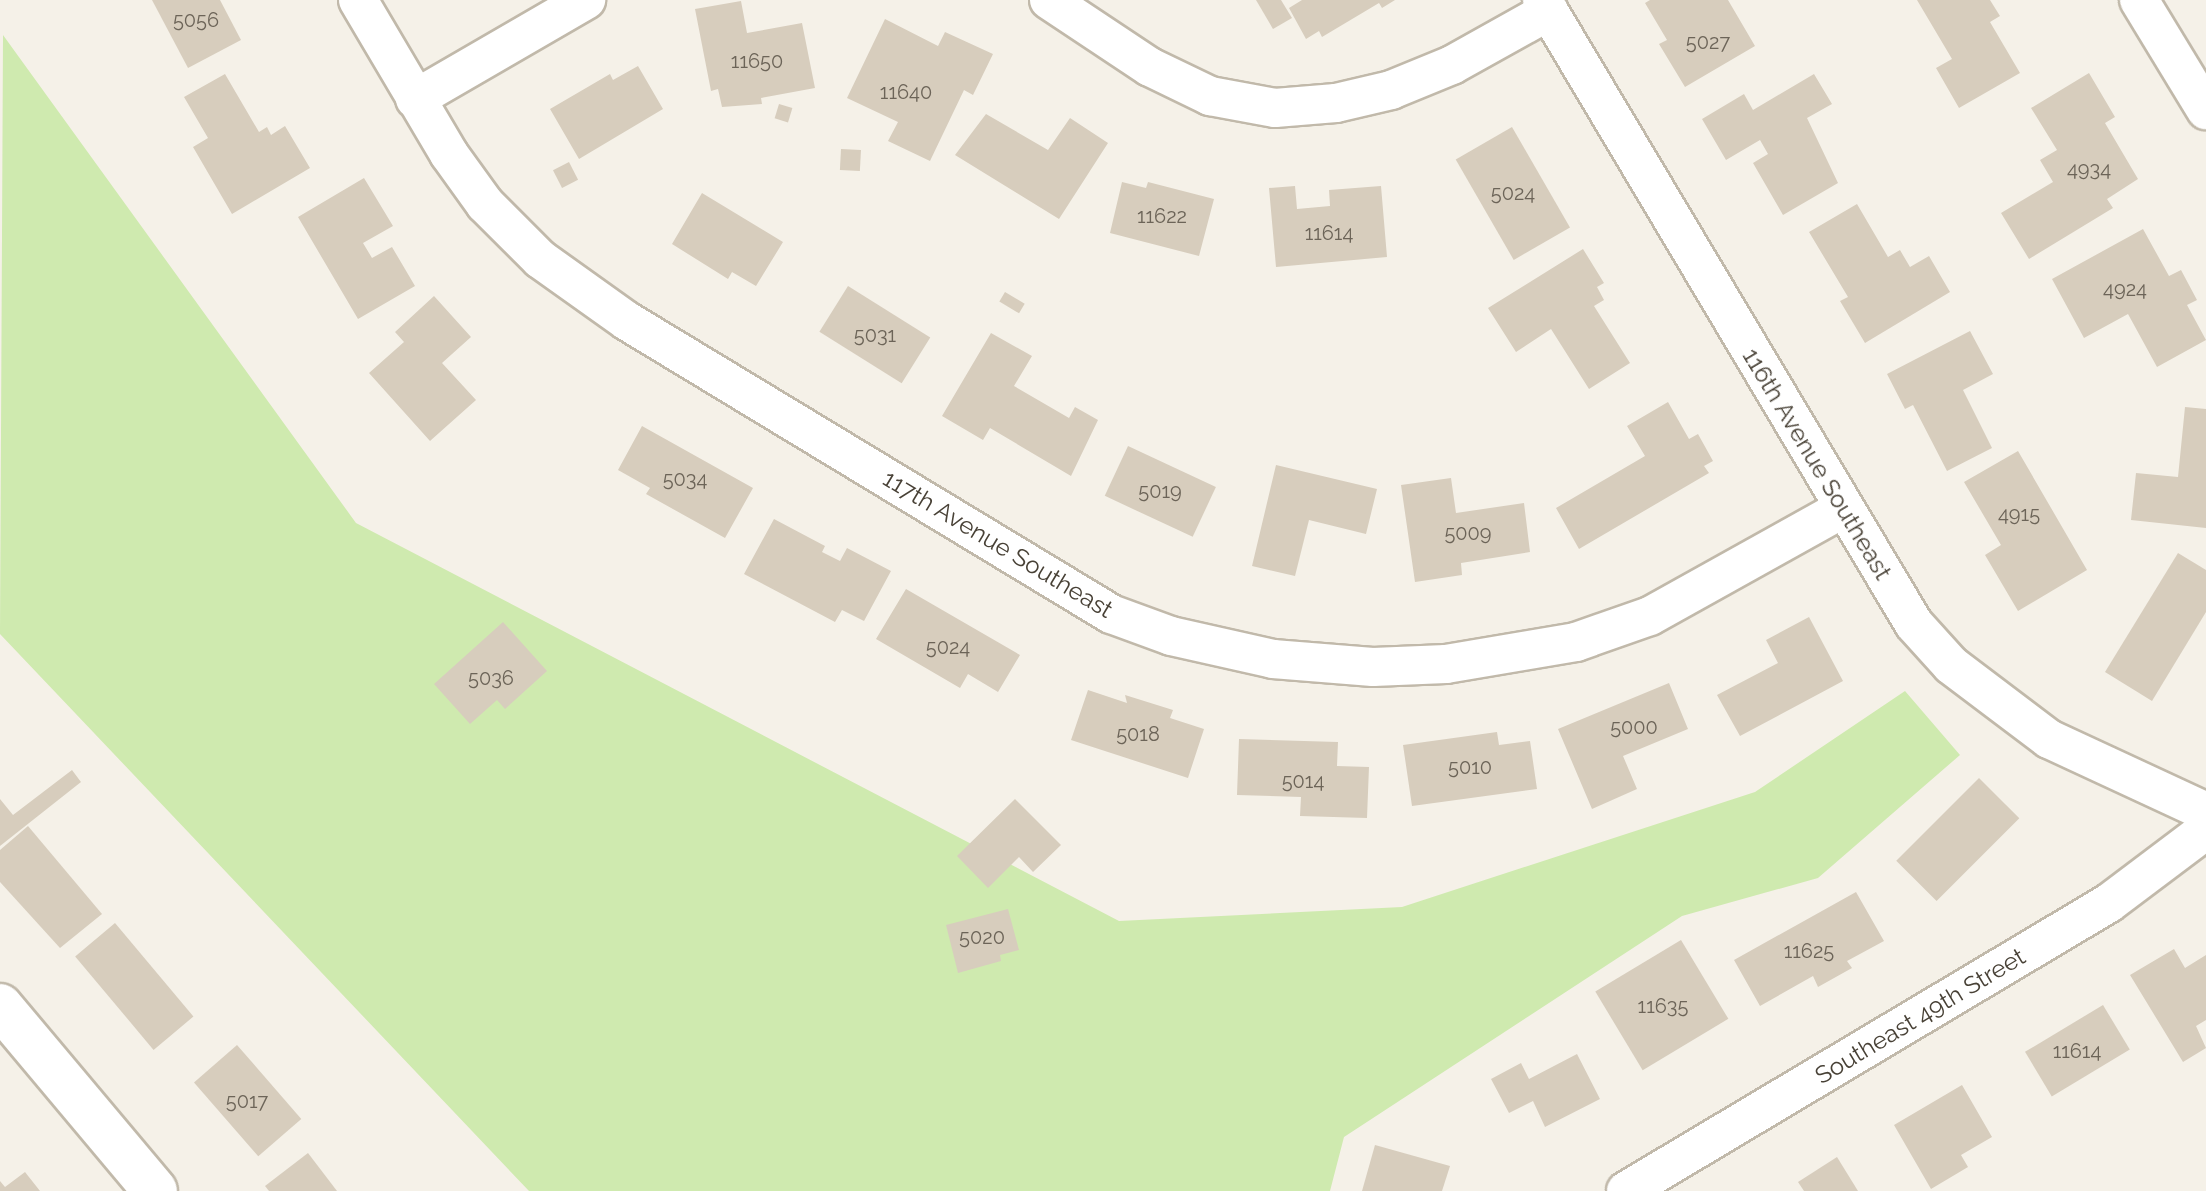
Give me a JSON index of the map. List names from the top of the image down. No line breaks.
{"streets":{"street":["116th Avenue Southeast","117th Avenue Southeast","Southeast 49th Street"]},"crossings":[["116th Avenue Southeast","117th Avenue Southeast"]],"house_numbers":["5056","5027","11650","11640","4934","5024","11622","11614","4924","5031","5034","5019","4915","5009","5024","5036","5000","5018","5010","5014","5020","11625","11635","11614","5017"]}
